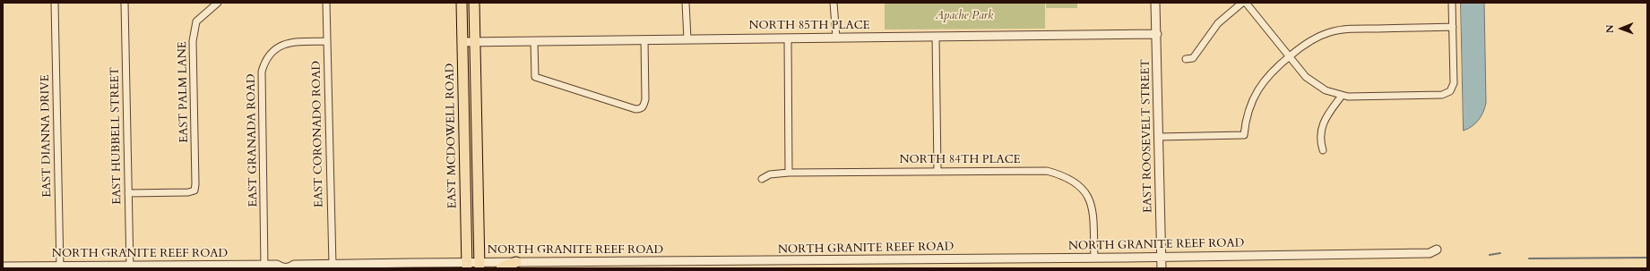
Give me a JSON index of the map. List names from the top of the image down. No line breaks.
{"streets":{"main road":["EAST MCDOWELL ROAD"],"street":["NORTH 85TH PLACE","EAST PALM LANE","EAST CORONADO ROAD","EAST DIANNA DRIVE","EAST HUBBELL STREET","EAST ROOSEVELT STREET","EAST GRANADA ROAD","NORTH 84TH PLACE","NORTH GRANITE REEF ROAD"]},"crossings":[["NORTH 85TH PLACE","EAST MCDOWELL ROAD"],["NORTH 85TH PLACE","EAST ROOSEVELT STREET"],["EAST PALM LANE","EAST HUBBELL STREET"],["EAST CORONADO ROAD","EAST GRANADA ROAD"],["EAST CORONADO ROAD","NORTH GRANITE REEF ROAD"],["EAST DIANNA DRIVE","NORTH GRANITE REEF ROAD"],["EAST HUBBELL STREET","NORTH GRANITE REEF ROAD"],["EAST MCDOWELL ROAD","NORTH GRANITE REEF ROAD"],["EAST ROOSEVELT STREET","NORTH GRANITE REEF ROAD"],["EAST GRANADA ROAD","NORTH GRANITE REEF ROAD"],["NORTH 84TH PLACE","NORTH GRANITE REEF ROAD"]],"parks":["Apache Park"],"north":"left"}
